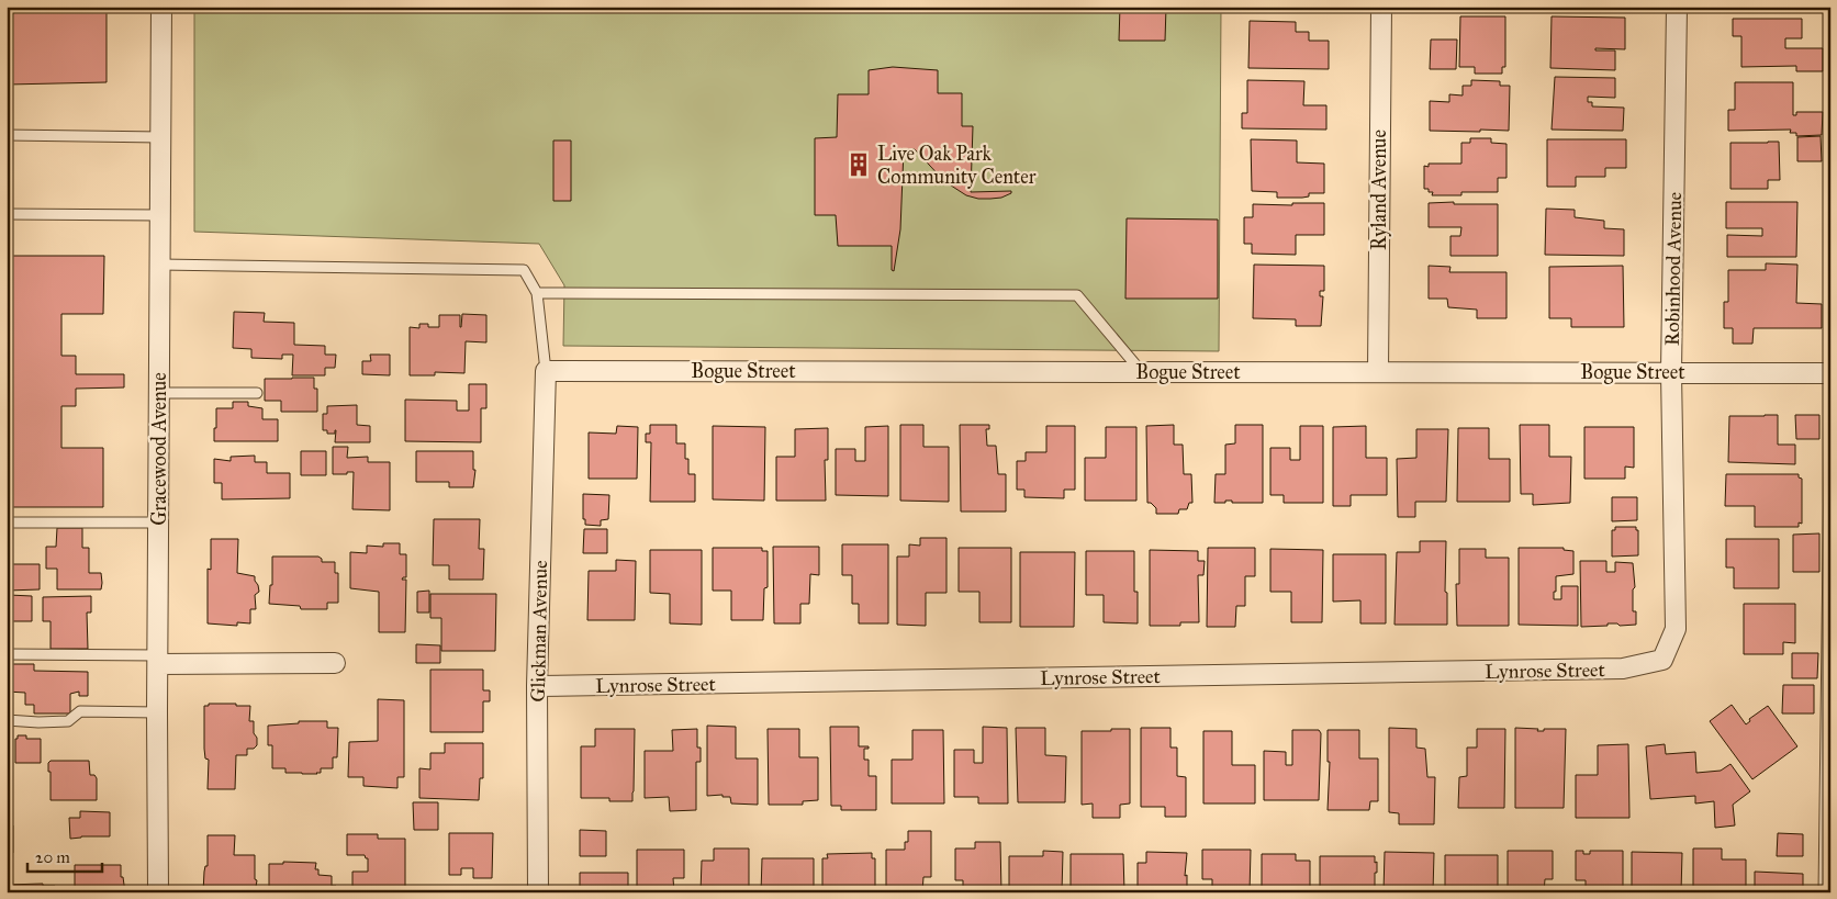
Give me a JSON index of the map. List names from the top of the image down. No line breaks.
{"streets":{"street":["Ryland Avenue","Robinhood Avenue","Bogue Street","Gracewood Avenue","Glickman Avenue","Lynrose Street"]},"crossings":[["Ryland Avenue","Bogue Street"],["Robinhood Avenue","Bogue Street"],["Robinhood Avenue","Lynrose Street"],["Bogue Street","Glickman Avenue"],["Glickman Avenue","Lynrose Street"]],"places":{"building":["Live Oak Park Community Center"]},"scale_bar":"20 m"}
